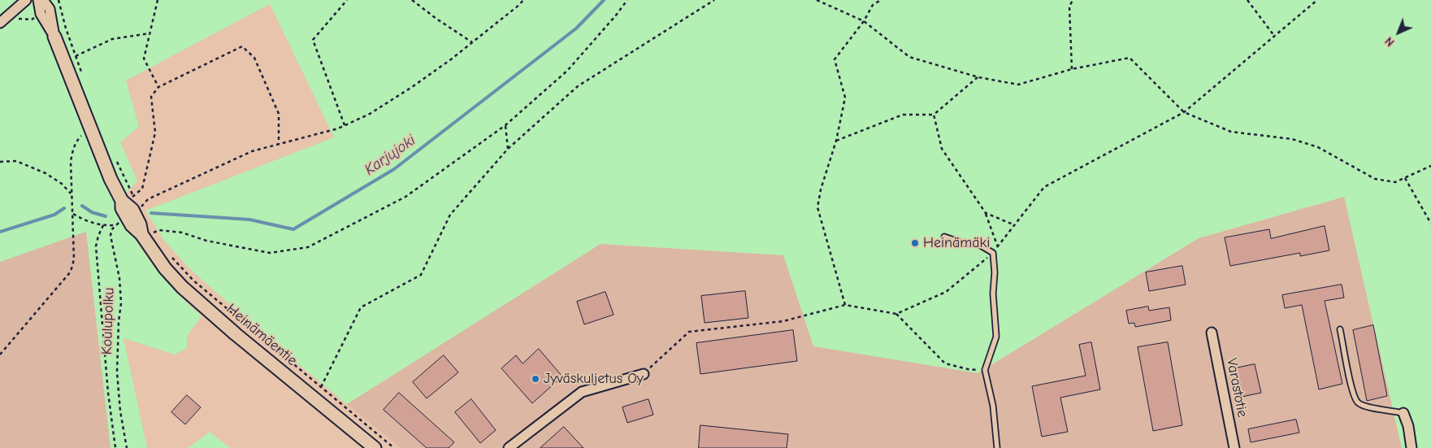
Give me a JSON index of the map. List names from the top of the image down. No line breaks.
{"streets":{"street":["Heinämäentie","Varastotie"],"path":["Koulupolku"]},"water":["Karjujoki"],"places":["Heinämäki","Jyväskuljetus Oy"],"north":"bottom left"}
